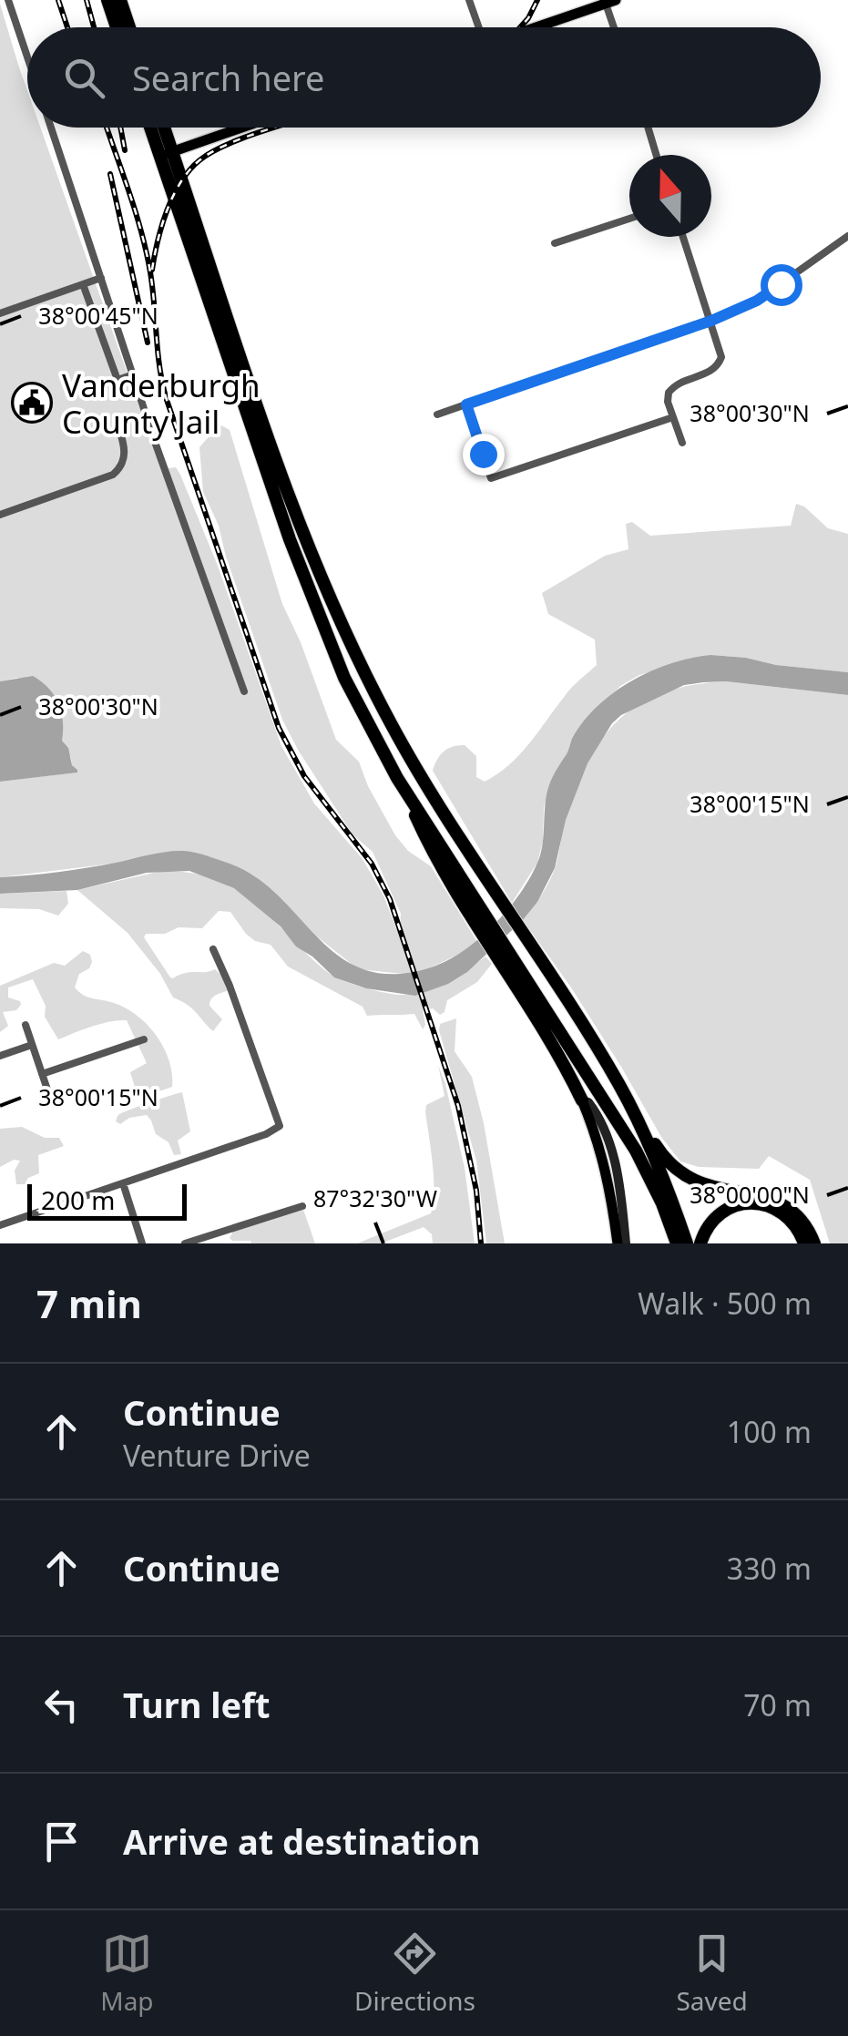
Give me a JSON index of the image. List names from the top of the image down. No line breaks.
{"places":{"public building":["Vanderburgh County Jail"]},"scale_bar":"200 m","north":"top","page":{"search":"Search here","scale":"200 m","heading":["7 min","Walk · 500 m"],"list":[["Continue","Venture Drive","100 m"],["Continue","330 m"],["Turn left","70 m"],"Arrive at destination"],"nav":["Map","Directions","Saved"]},"coordinates":["38°00'45\"N","38°00'30\"N","38°00'15\"N","38°00'00\"N","87°32'30\"W"]}
